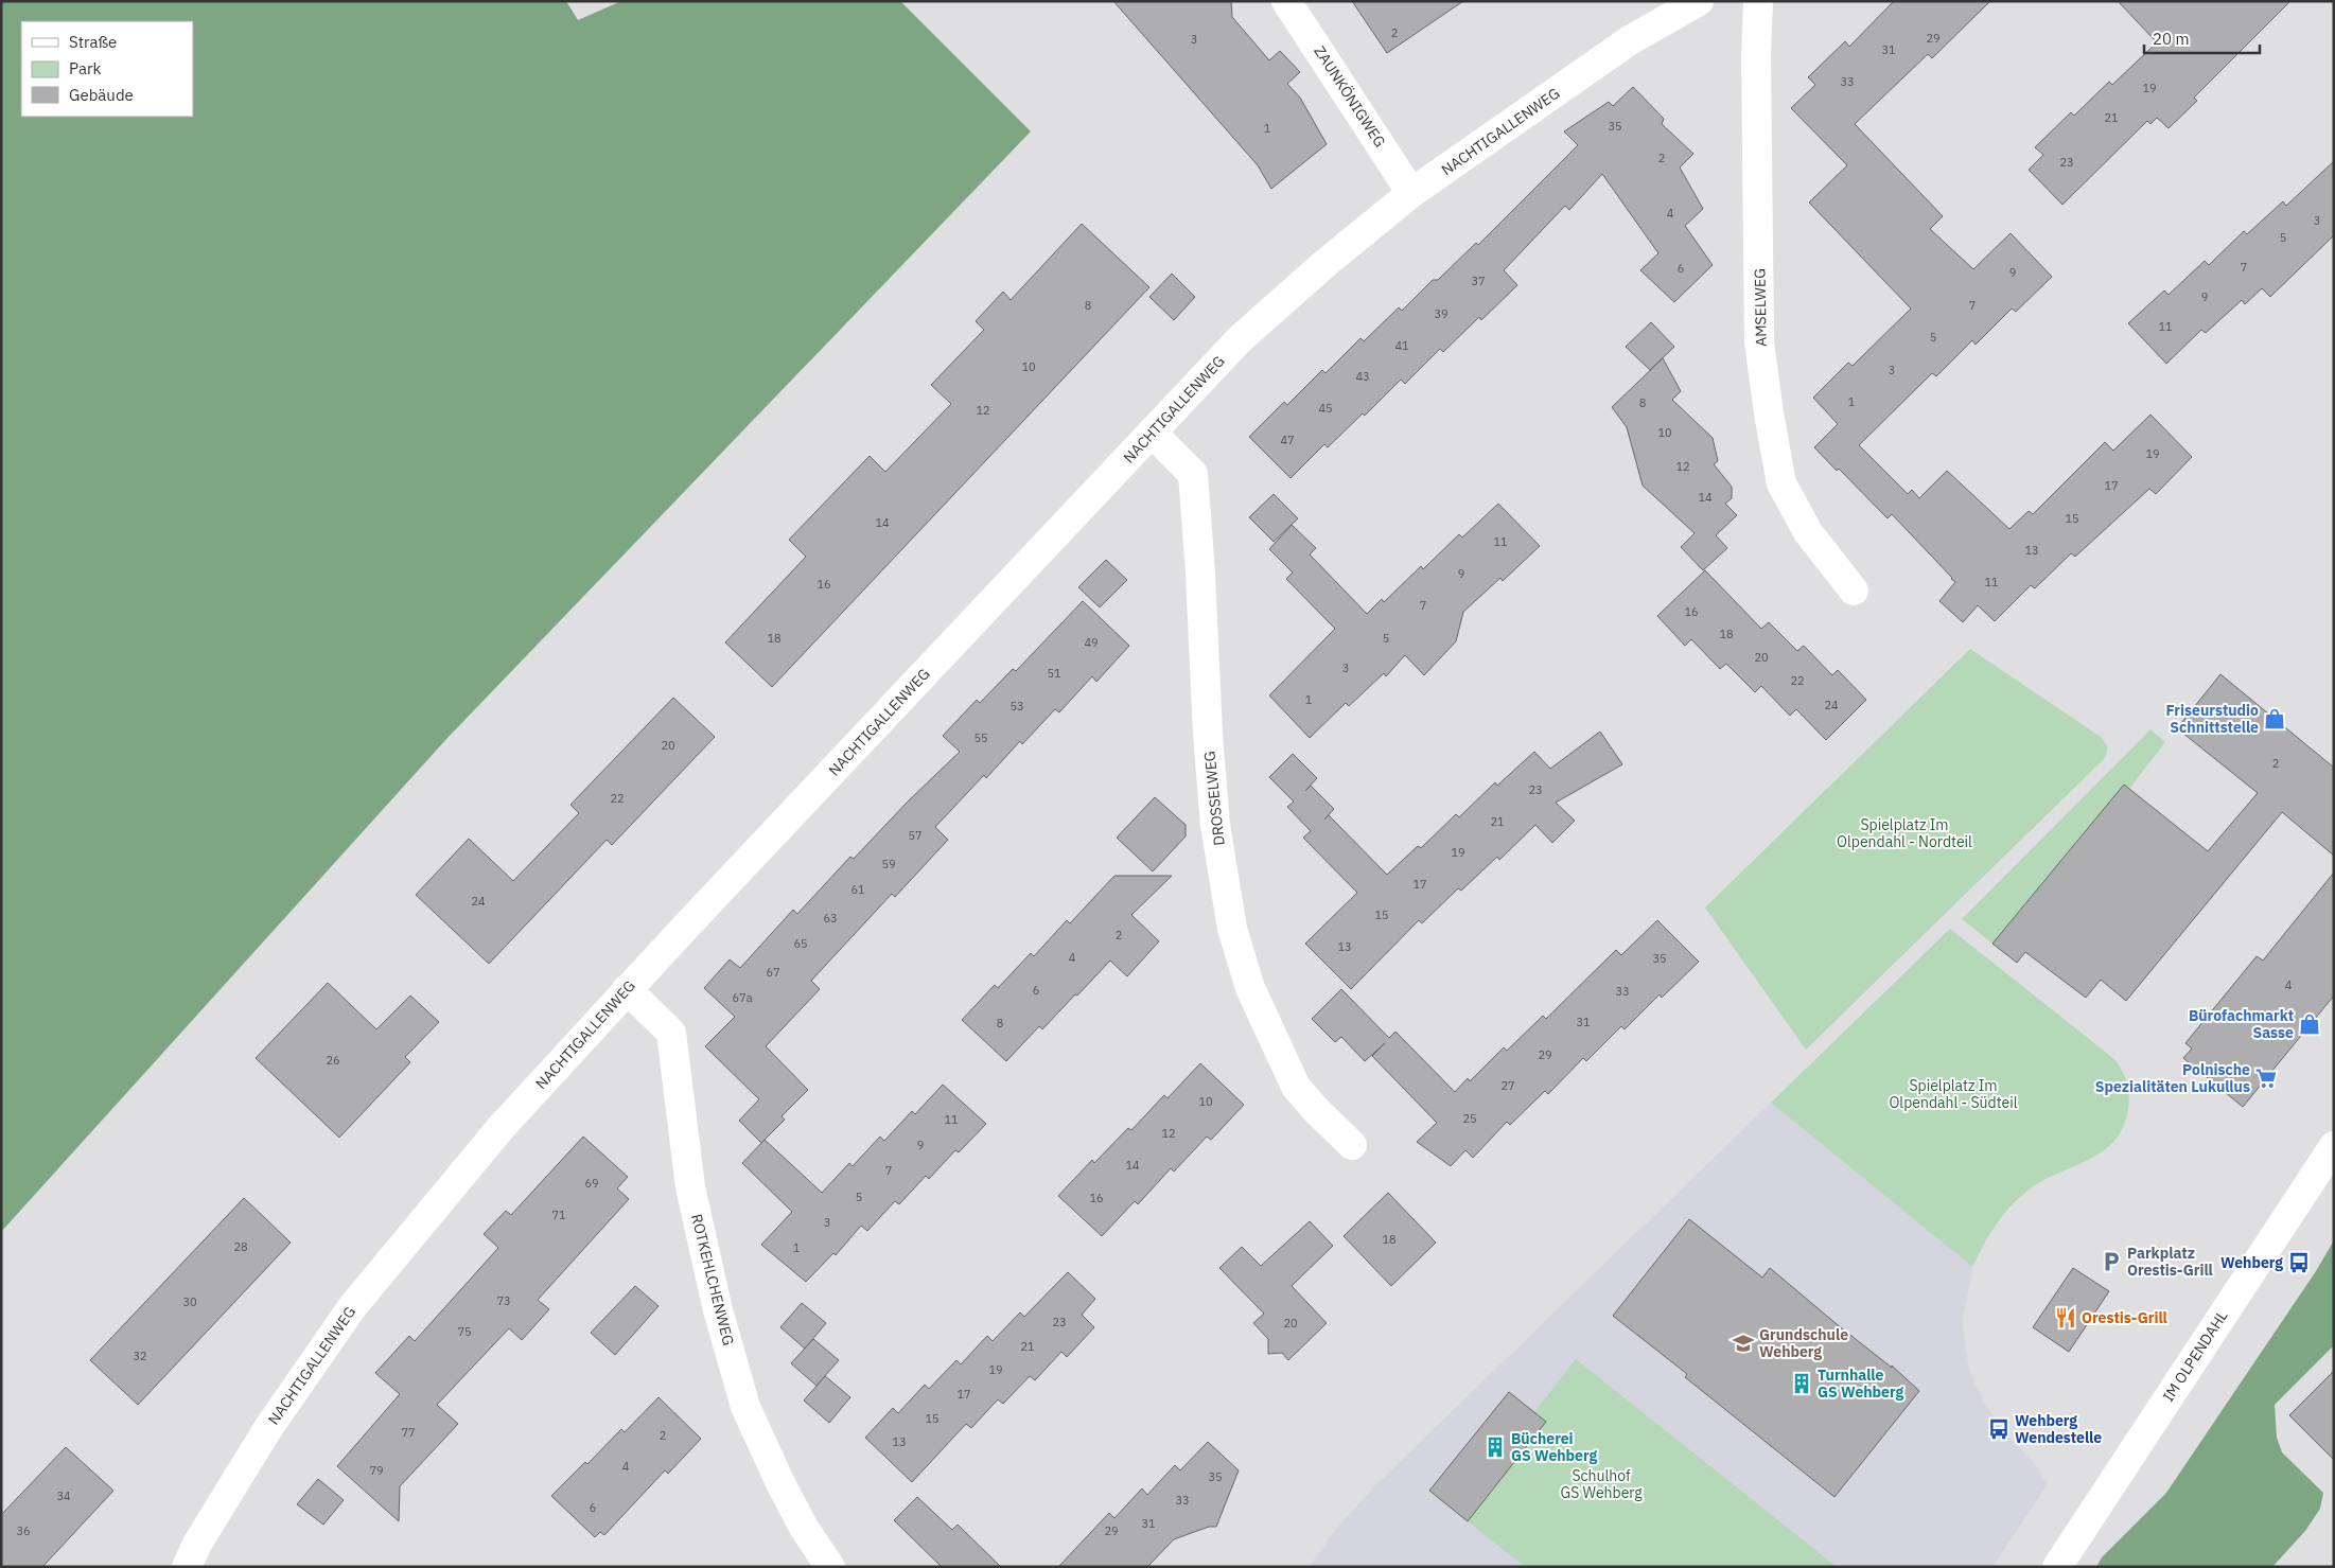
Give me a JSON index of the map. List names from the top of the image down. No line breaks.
{"streets":{"street":["ZAUNKÖNIGWEG","NACHTIGALLENWEG","AMSELWEG","DROSSELWEG","ROTKEHLCHENWEG","IM OLPENDAHL"]},"crossings":[["ZAUNKÖNIGWEG","NACHTIGALLENWEG"],["NACHTIGALLENWEG","DROSSELWEG"],["NACHTIGALLENWEG","ROTKEHLCHENWEG"]],"parks":["Spielplatz Im Olpendahl - Nordteil","Spielplatz Im Olpendahl - Südteil","Schulhof GS Wehberg"],"places":{"shop":["Friseurstudio Schnittstelle","Bürofachmarkt Sasse"],"supermarket":["Polnische Spezialitäten Lukullus"],"parking":["Parkplatz Orestis-Grill"],"bus stop":["Wehberg","Wehberg Wendestelle"],"restaurant":["Orestis-Grill"],"school or university":["Grundschule Wehberg"],"building":["Turnhalle GS Wehberg","Bücherei GS Wehberg"]},"house_numbers":["2","29","3","31","33","19","21","35","1","2","23","4","3","5","7","6","9","37","9","8","7","39","11","5","41","10","3","43","1","8","45","12","10","47","19","12","17","14","15","14","11","13","9","11","16","7","16","18","18","5","49","20","3","51","22","1","24","53","55","20","2","23","22","21","57","19","59","17","61","24","15","63","2","65","13","4","35","67","4","6","33","67a","31","8","29","26","27","10","25","11","12","9","14","7","69","5","16","71","3","18","28","1","73","30","23","20","75","21","32","19","17","15","77","2","13","4","79","35","34","33","6","31","36","29"],"legend":["Straße","Park","Gebäude"],"scale_bar":"20 m"}
